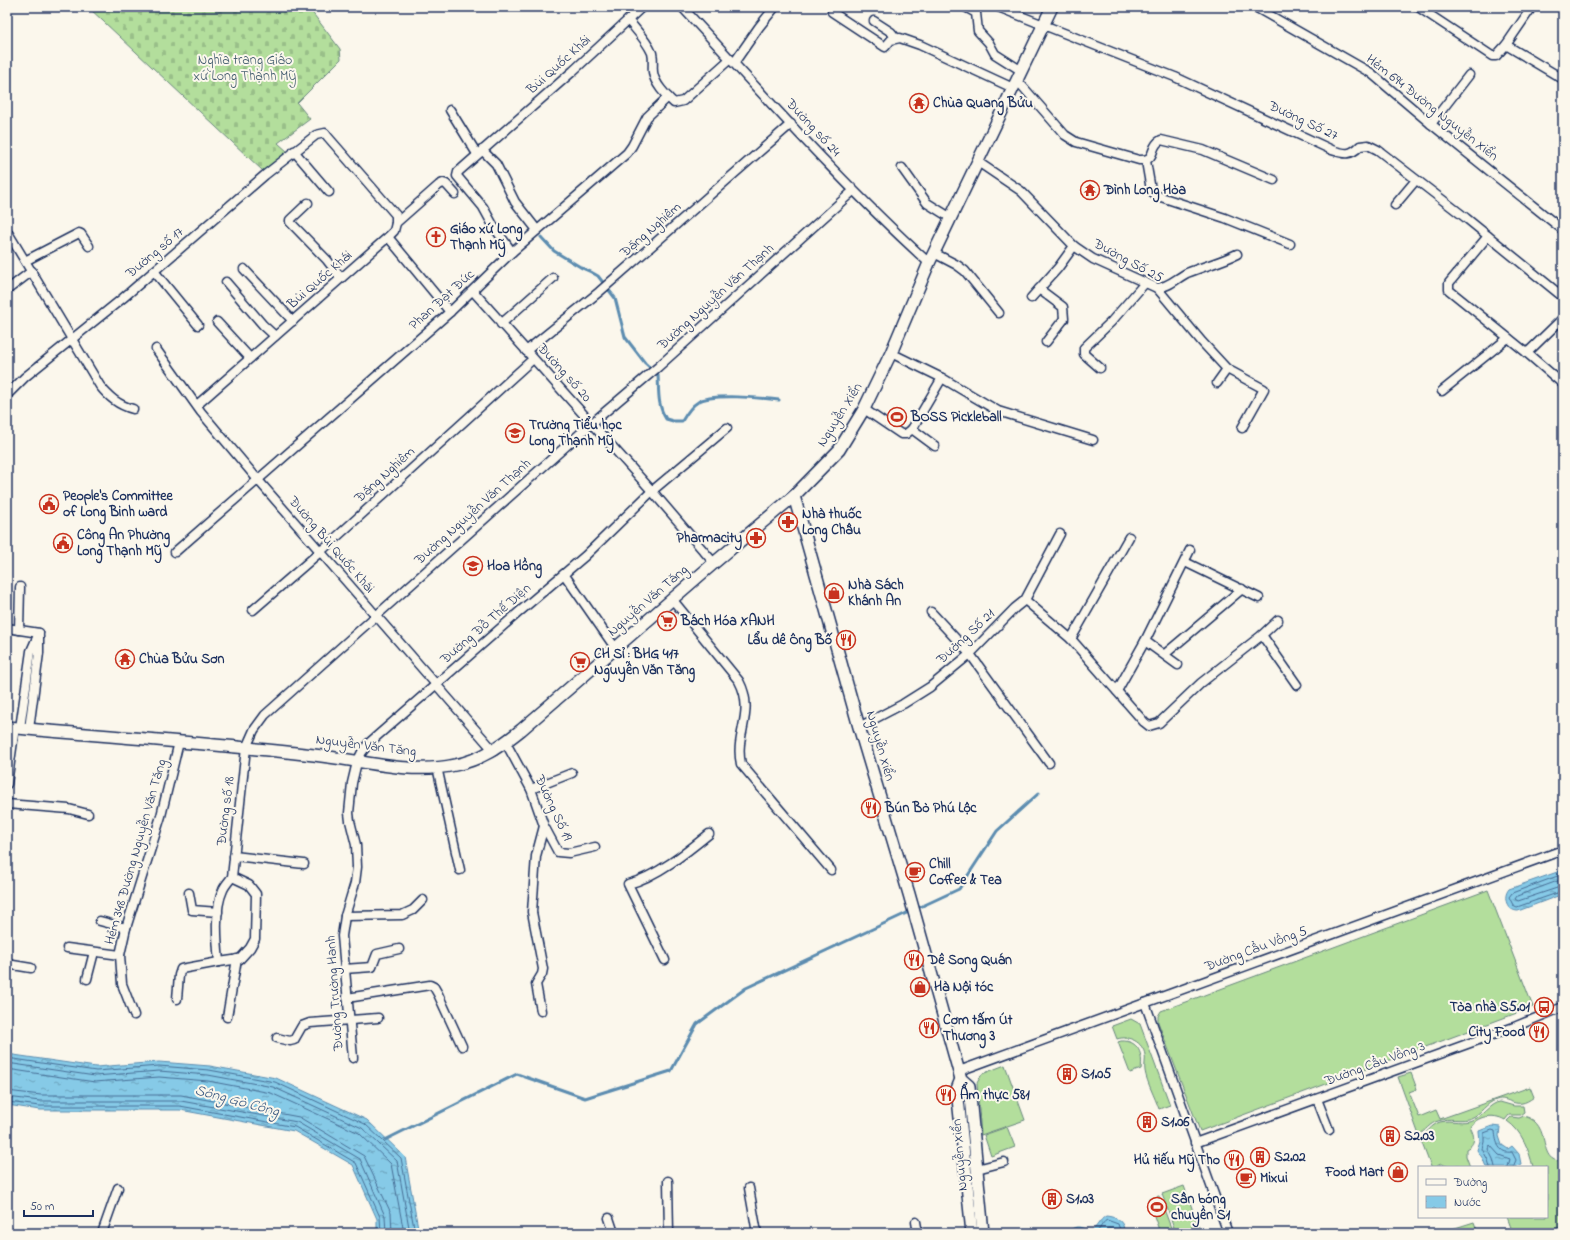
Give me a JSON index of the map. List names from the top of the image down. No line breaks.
{"streets":{"main road":["Nguyễn Xiển","Nguyễn Văn Tăng"],"street":["Bùi Quốc Khái","Hẻm 694 Đường Nguyễn Xiển","Đường Số 27","Đường số 24","Đặng Nghiêm","Đường số 17","Đường Số 25","Đường Nguyễn Văn Thạnh","Phan Đạt Đức","Đường số 20","Đường Bùi Quốc Khái","Đường Đỗ Thế Diện","Đường Số 21","Đường Số 19","Đường số 18","Hẻm 348 Đường Nguyễn Văn Tăng","Đường Cầu Vồng 5","Đường Trường Hanh","Đường Cầu Vồng 3"]},"crossings":[["Bùi Quốc Khái","Đường số 17"],["Bùi Quốc Khái","Phan Đạt Đức"],["Bùi Quốc Khái","Đường Bùi Quốc Khái"],["Đường Số 27","Nguyễn Xiển"],["Đường số 24","Đặng Nghiêm"],["Đường số 24","Đường Nguyễn Văn Thạnh"],["Đường số 24","Nguyễn Xiển"],["Đặng Nghiêm","Đường số 20"],["Đặng Nghiêm","Đường Bùi Quốc Khái"],["Đường Số 25","Nguyễn Xiển"],["Đường Nguyễn Văn Thạnh","Đường số 20"],["Đường Nguyễn Văn Thạnh","Đường Bùi Quốc Khái"],["Đường Nguyễn Văn Thạnh","Nguyễn Văn Tăng"],["Đường Nguyễn Văn Thạnh","Đường số 18"],["Phan Đạt Đức","Đường số 20"],["Phan Đạt Đức","Đường Bùi Quốc Khái"],["Đường số 20","Nguyễn Văn Tăng"],["Đường số 20","Đường Đỗ Thế Diện"],["Nguyễn Xiển","Nguyễn Văn Tăng"],["Nguyễn Xiển","Đường Số 21"],["Nguyễn Xiển","Đường Cầu Vồng 5"],["Đường Bùi Quốc Khái","Nguyễn Văn Tăng"],["Đường Bùi Quốc Khái","Đường Đỗ Thế Diện"],["Nguyễn Văn Tăng","Đường Đỗ Thế Diện"],["Nguyễn Văn Tăng","Đường Số 19"],["Nguyễn Văn Tăng","Đường số 18"],["Nguyễn Văn Tăng","Hẻm 348 Đường Nguyễn Văn Tăng"],["Nguyễn Văn Tăng","Đường Trường Hanh"],["Đường Đỗ Thế Diện","Đường Trường Hanh"]],"water":["Sông Gò Công"],"parks":["Nghĩa trang Giáo xứ Long Thạnh Mỹ"],"places":{"temple":["Chùa Quang Bửu","Đình Long Hòa","Chùa Bửu Sơn"],"church":["Giáo xứ Long Thạnh Mỹ"],"sports":["BOSS Pickleball","Sân bóng chuyền S1"],"school or university":["Trường Tiểu học Long Thạnh Mỹ","Hoa Hồng"],"public building":["People's Committee of Long Binh ward","Công An Phường Long Thạnh Mỹ"],"pharmacy":["Nhà thuốc Long Châu","Pharmacity"],"shop":["Nhà Sách Khánh An","Hà Nội tóc","Food Mart"],"supermarket":["Bách Hóa XANH","CH Sỉ : BHG 417 Nguyễn Văn Tăng"],"restaurant":["Lẩu dê Ông Bố","Bún Bò Phú Lộc","Dê Song Quán","Cơm tấm Út Thương 3","City Food","Ẩm thực 581","Hủ tiếu Mỹ Tho"],"cafe":["Chill Coffee & Tea","Mixui"],"bus stop":["Tòa nhà S5.01"],"building":["S1.05","S1.06","S2.03","S2.02","S1.03"]},"legend":["Đường","Nước"],"scale_bar":"50 m"}
